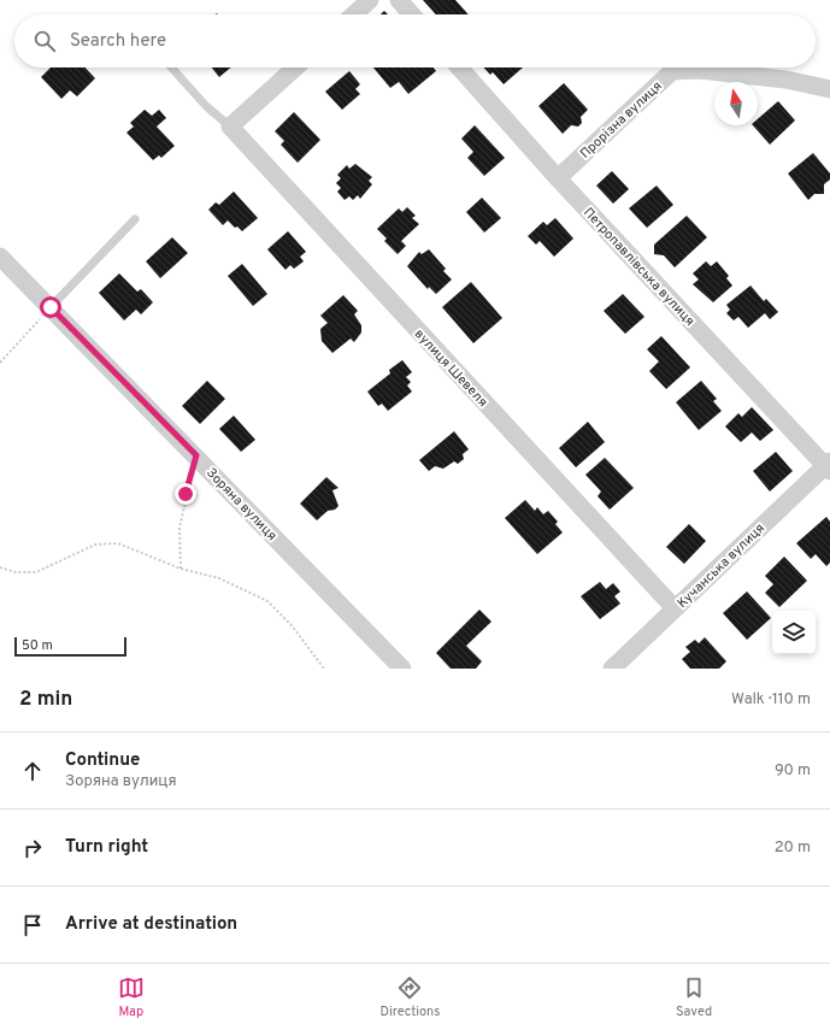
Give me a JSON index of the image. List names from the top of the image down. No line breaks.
{"streets":{"street":["Прорізна вулиця","Петропавлівська вулиця","вулиця Шевеля","Зоряна вулиця","Кучанська вулиця"]},"crossings":[["Прорізна вулиця","Петропавлівська вулиця"],["Петропавлівська вулиця","Кучанська вулиця"],["вулиця Шевеля","Кучанська вулиця"]],"scale_bar":"50 m","north":"top","page":{"search":"Search here","scale":"50 m","heading":["2 min","Walk · 110 m"],"list":[["Continue","Зоряна вулиця","90 m"],["Turn right","20 m"],"Arrive at destination"],"nav":["Map","Directions","Saved"]}}
